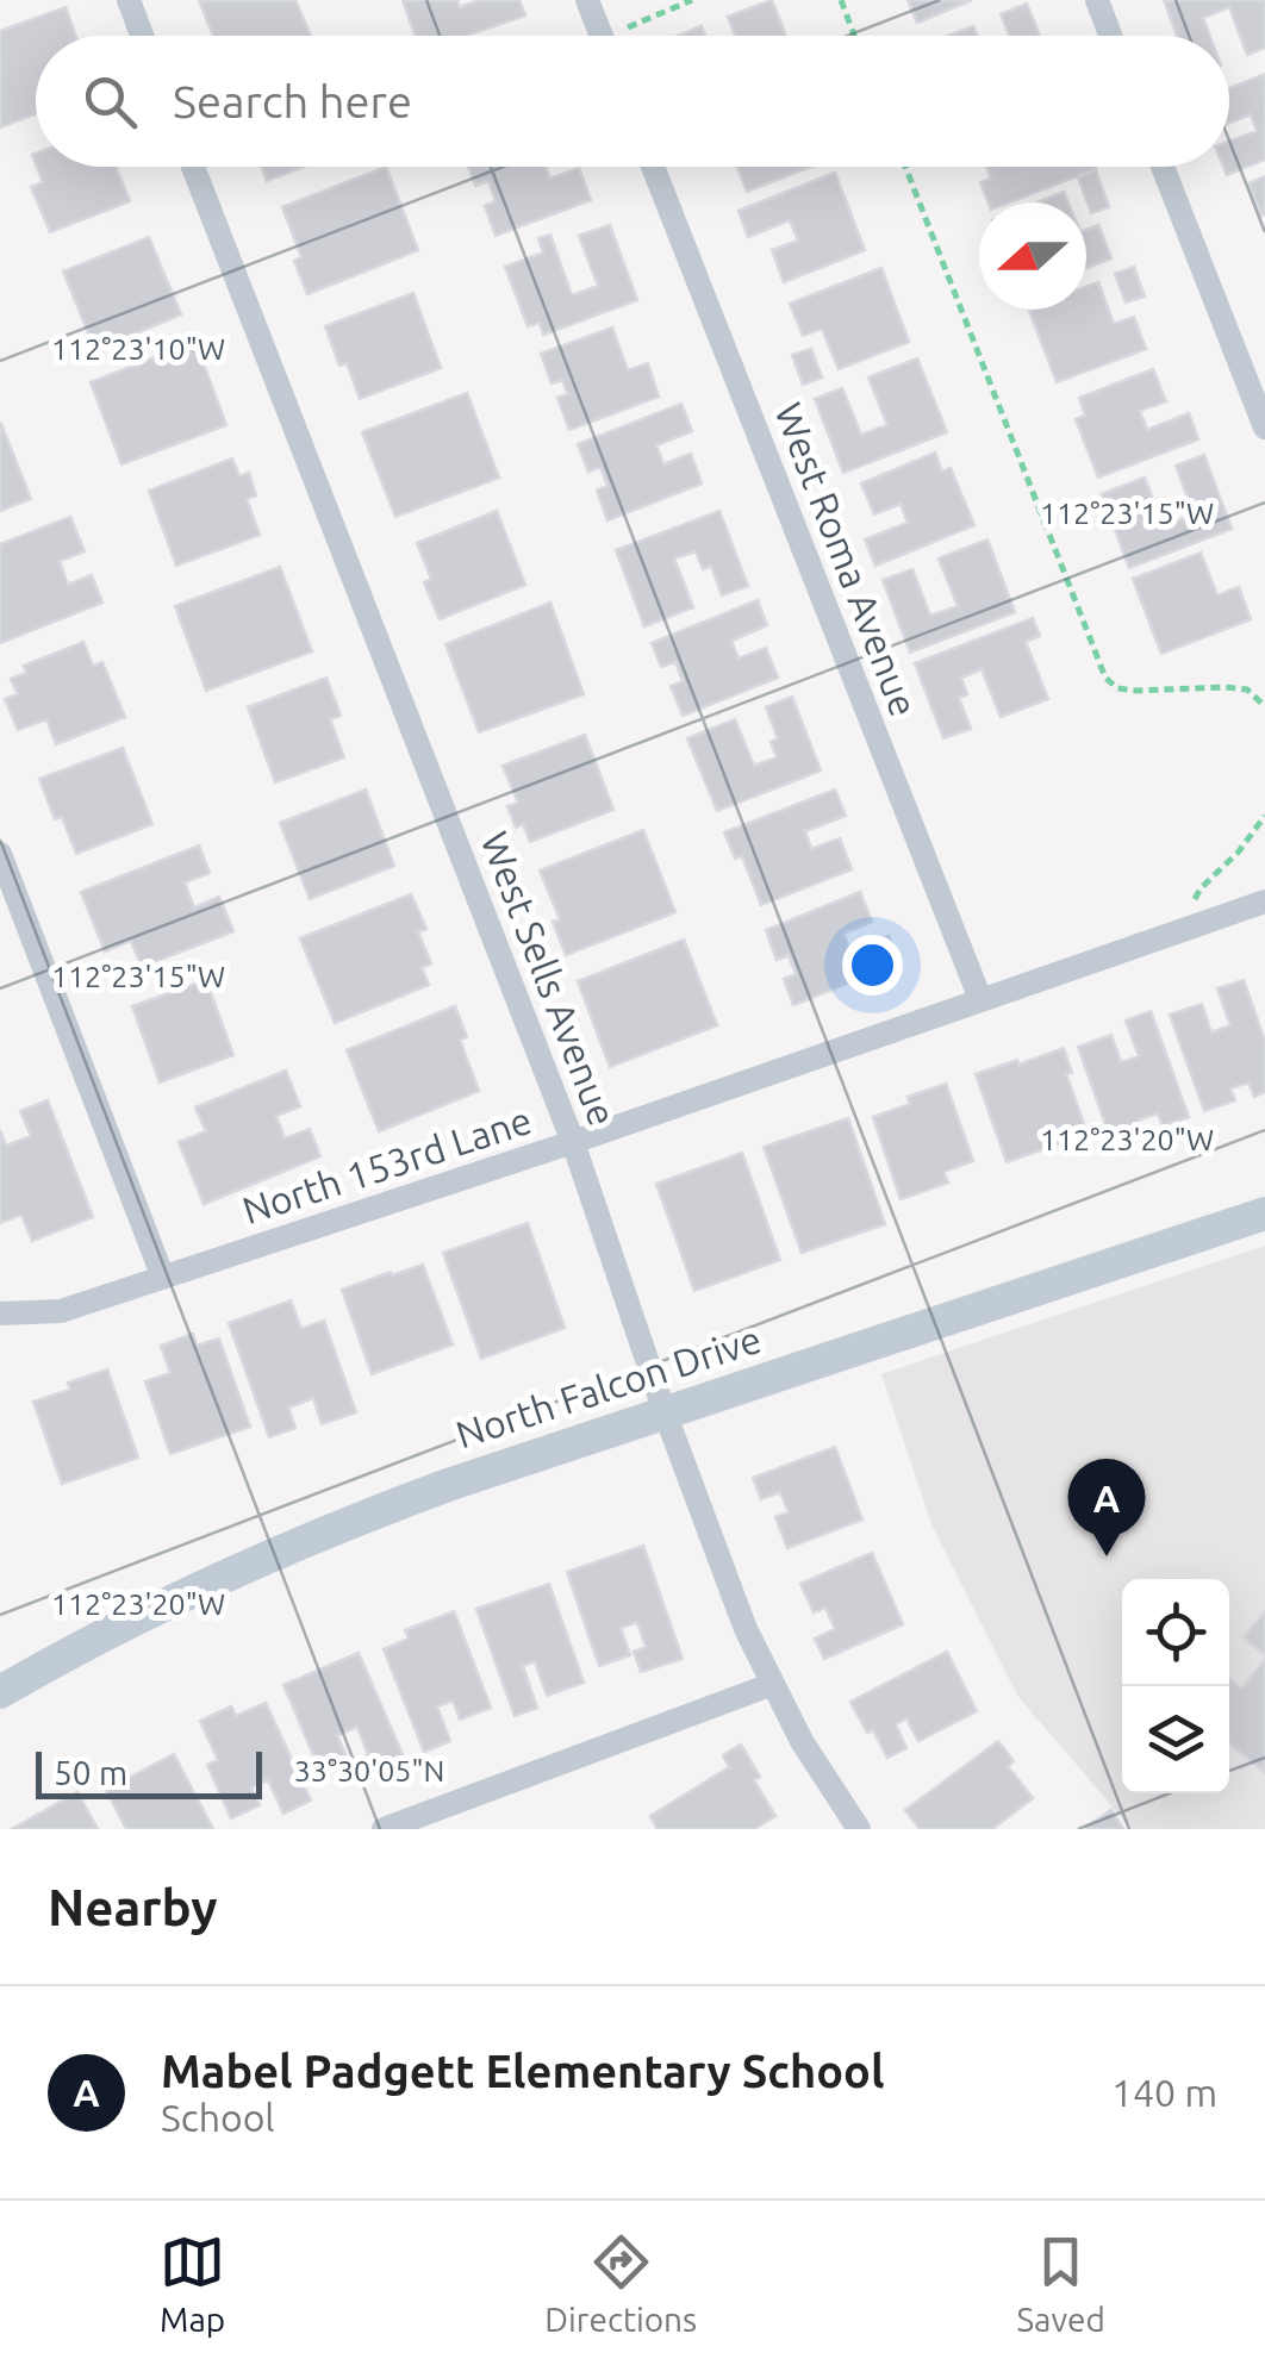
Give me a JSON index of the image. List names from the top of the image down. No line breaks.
{"streets":{"street":["West Roma Avenue","West Sells Avenue","North 153rd Lane","North Falcon Drive"]},"crossings":[["West Roma Avenue","North 153rd Lane"],["West Sells Avenue","North 153rd Lane"],["West Sells Avenue","North Falcon Drive"]],"scale_bar":"50 m","north":"left","page":{"search":"Search here","pins":"A","scale":"50 m","heading":"Nearby","list":[{"mark":"A","name":"Mabel Padgett Elementary School","note":"School","value":"140 m"}],"nav":["Map","Directions","Saved"]},"coordinates":["112°23'10\"W","112°23'15\"W","112°23'20\"W","33°30'05\"N"]}
